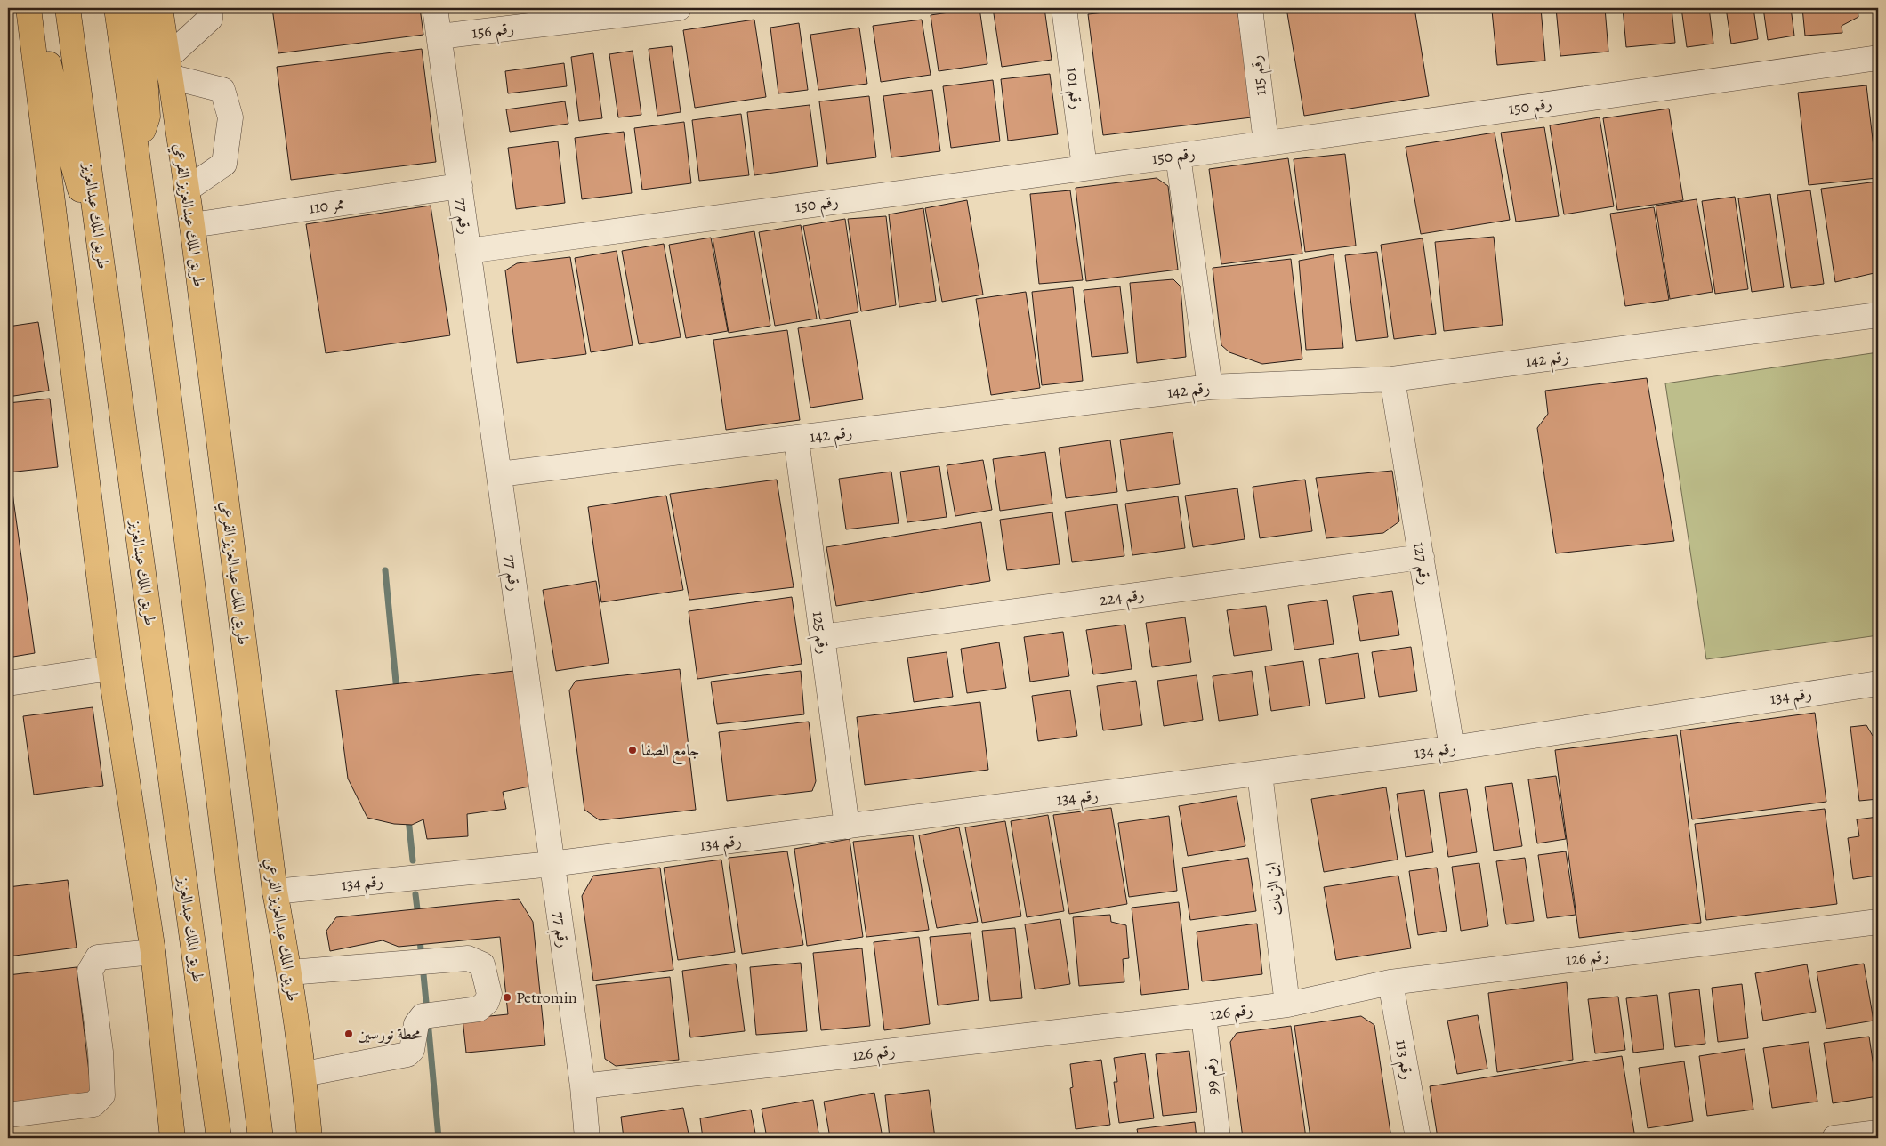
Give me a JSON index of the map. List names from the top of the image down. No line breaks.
{"streets":{"main road":["طريق الملك عبدالعزيز الفرعي","طريق الملك عبدالعزيز"],"street":["رقم 156","رقم 115","رقم 101","رقم 150","110 ممر","رقم 77","رقم 142","رقم 127","رقم 224","رقم 125","رقم 134","ابن الزيات","رقم 126","رقم 113","رقم 99"]},"crossings":[["رقم 156","رقم 77"],["رقم 115","رقم 150"],["رقم 101","رقم 150"],["رقم 150","رقم 77"],["110 ممر","طريق الملك عبدالعزيز الفرعي"],["110 ممر","رقم 77"],["طريق الملك عبدالعزيز الفرعي","رقم 134"],["رقم 77","رقم 142"],["رقم 77","رقم 134"],["رقم 77","رقم 126"],["رقم 142","رقم 127"],["رقم 142","رقم 125"],["رقم 127","رقم 224"],["رقم 127","رقم 134"],["رقم 224","رقم 125"],["رقم 125","رقم 134"],["رقم 134","ابن الزيات"],["ابن الزيات","رقم 126"],["رقم 126","رقم 113"],["رقم 126","رقم 99"]],"places":["جامع الصفا","Petromin","محطة نورسين"]}
